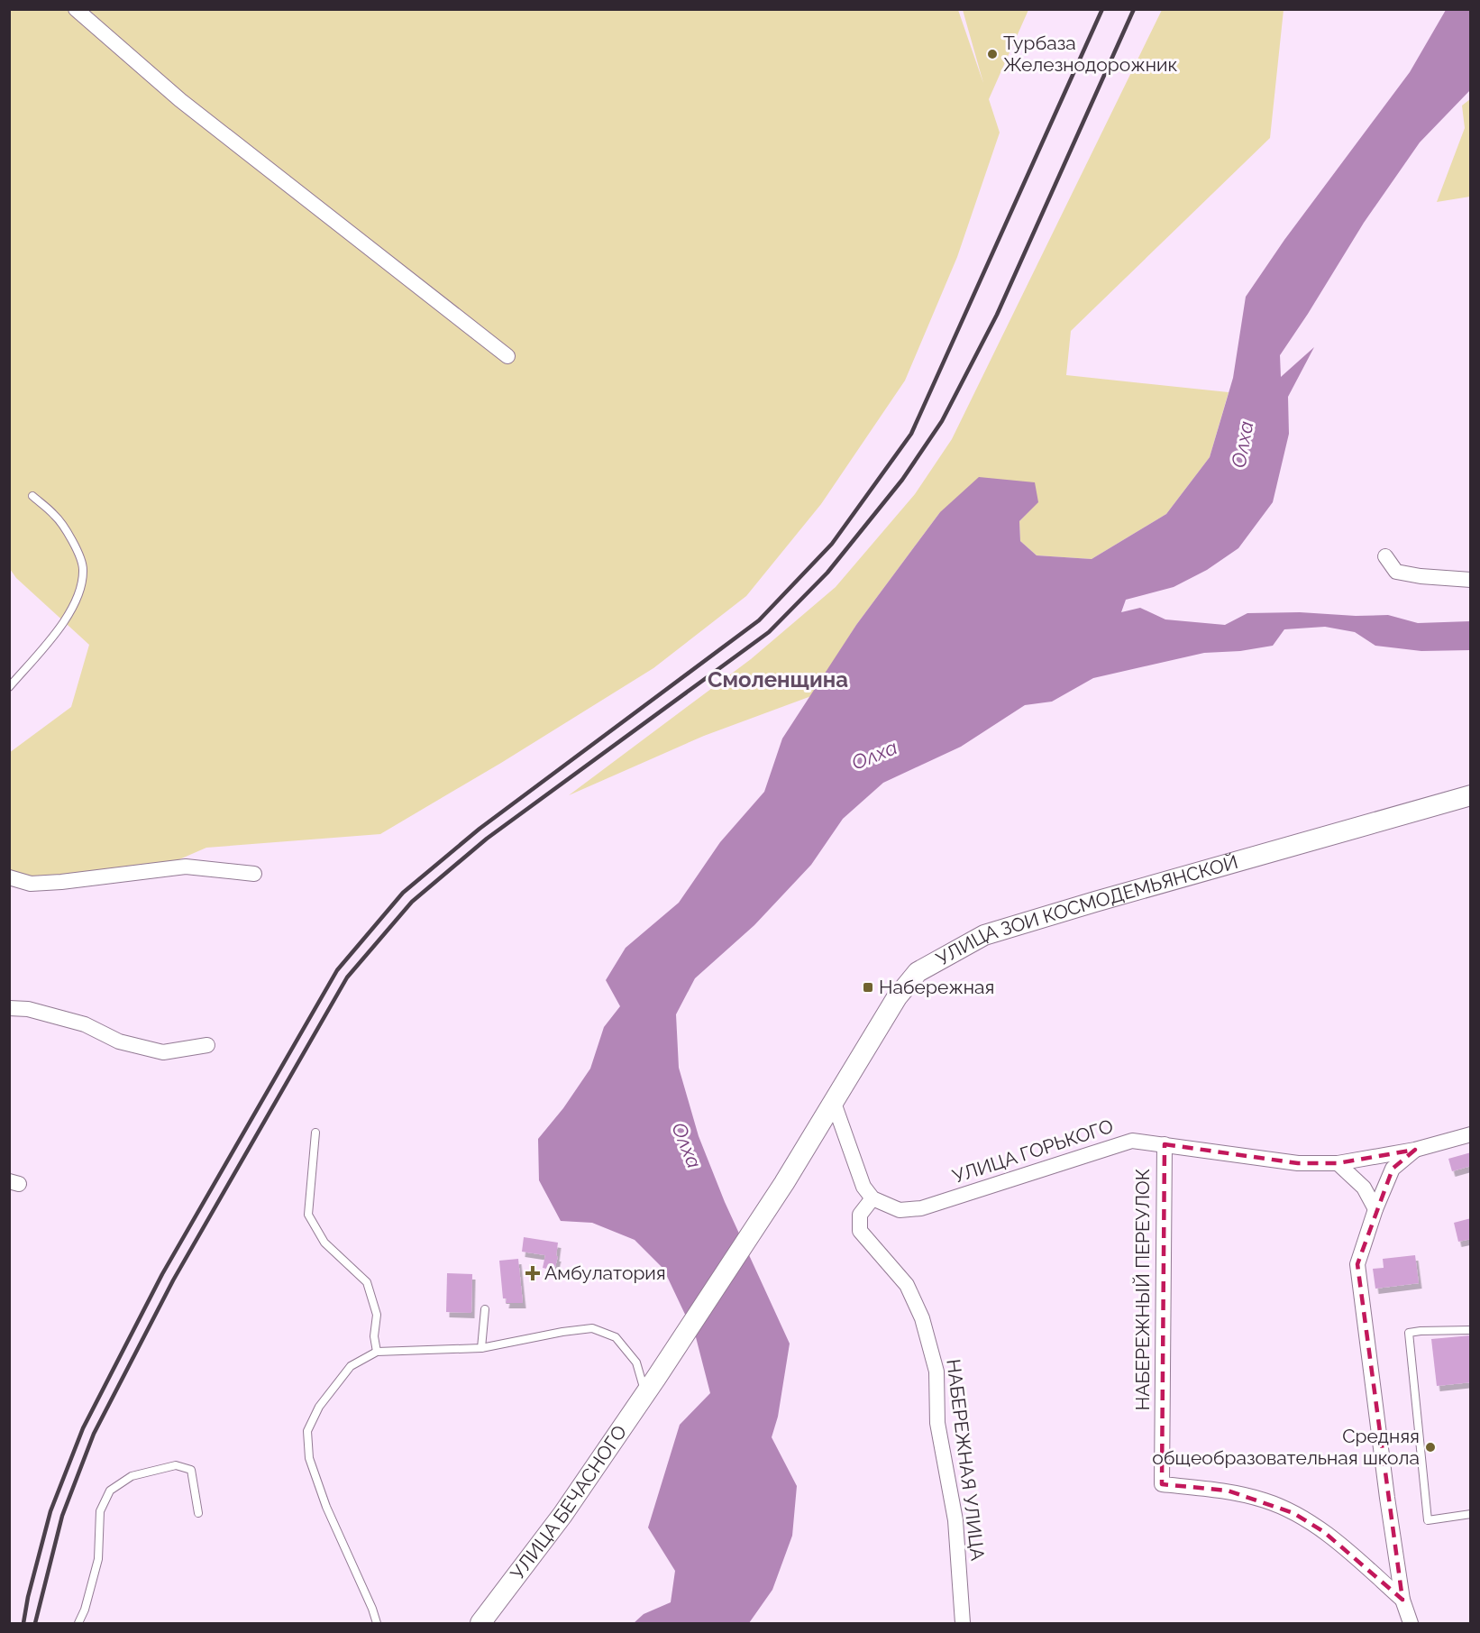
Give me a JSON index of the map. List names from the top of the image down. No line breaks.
{"streets":{"main road":["УЛИЦА ЗОИ КОСМОДЕМЬЯНСКОЙ","УЛИЦА БЕЧАСНОГО"],"street":["УЛИЦА ГОРЬКОГО","НАБЕРЕЖНЫЙ ПЕРЕУЛОК","НАБЕРЕЖНАЯ УЛИЦА"]},"crossings":[["УЛИЦА ЗОИ КОСМОДЕМЬЯНСКОЙ","УЛИЦА БЕЧАСНОГО"],["УЛИЦА ГОРЬКОГО","НАБЕРЕЖНЫЙ ПЕРЕУЛОК"],["УЛИЦА ГОРЬКОГО","НАБЕРЕЖНАЯ УЛИЦА"]],"districts":["Смоленщина"],"water":["Олха"],"places":{"other":["Турбаза Железнодорожник","Средняя общеобразовательная школа"],"transit":["Набережная"],"health":["Амбулатория"]}}
